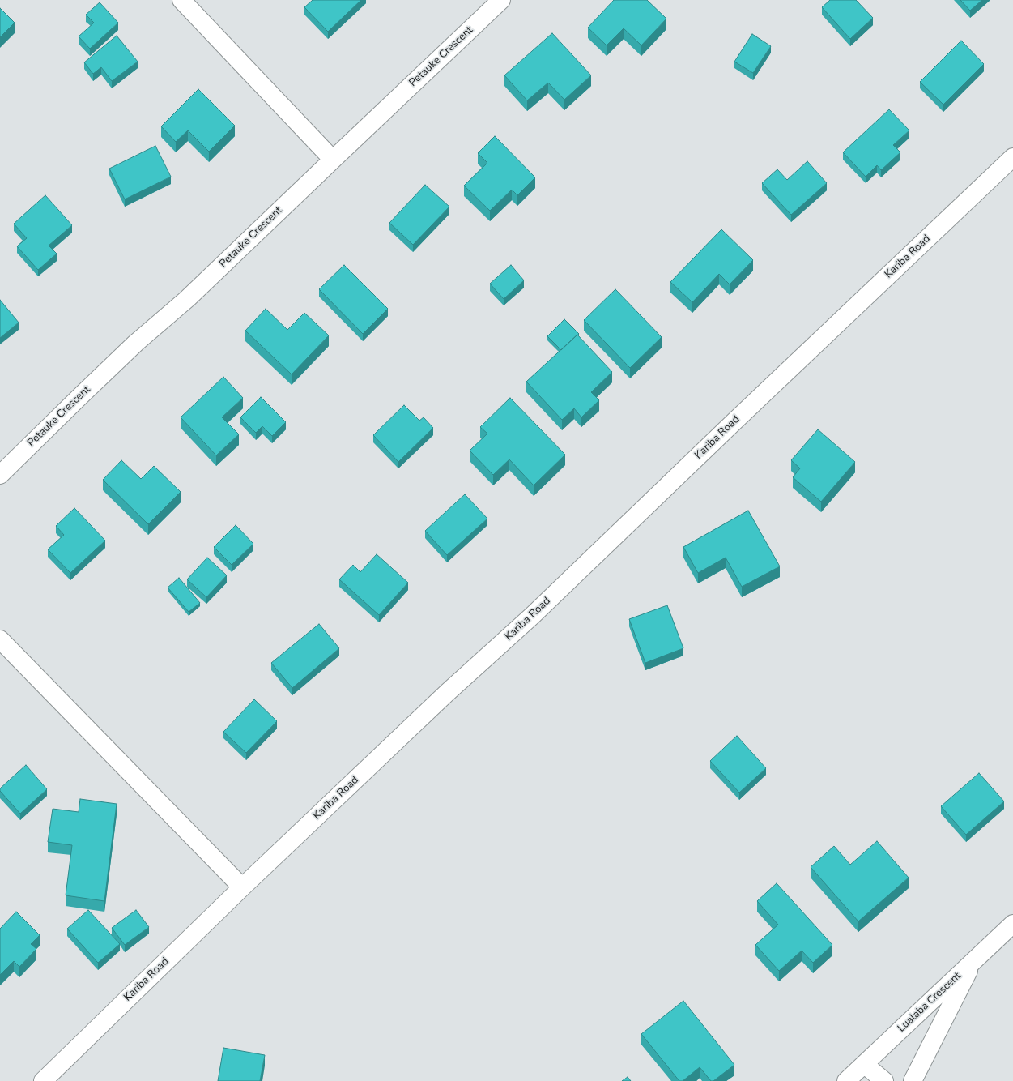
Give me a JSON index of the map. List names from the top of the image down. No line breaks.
{"streets":{"street":["Petauke Crescent","Kariba Road","Lualaba Crescent"]}}
